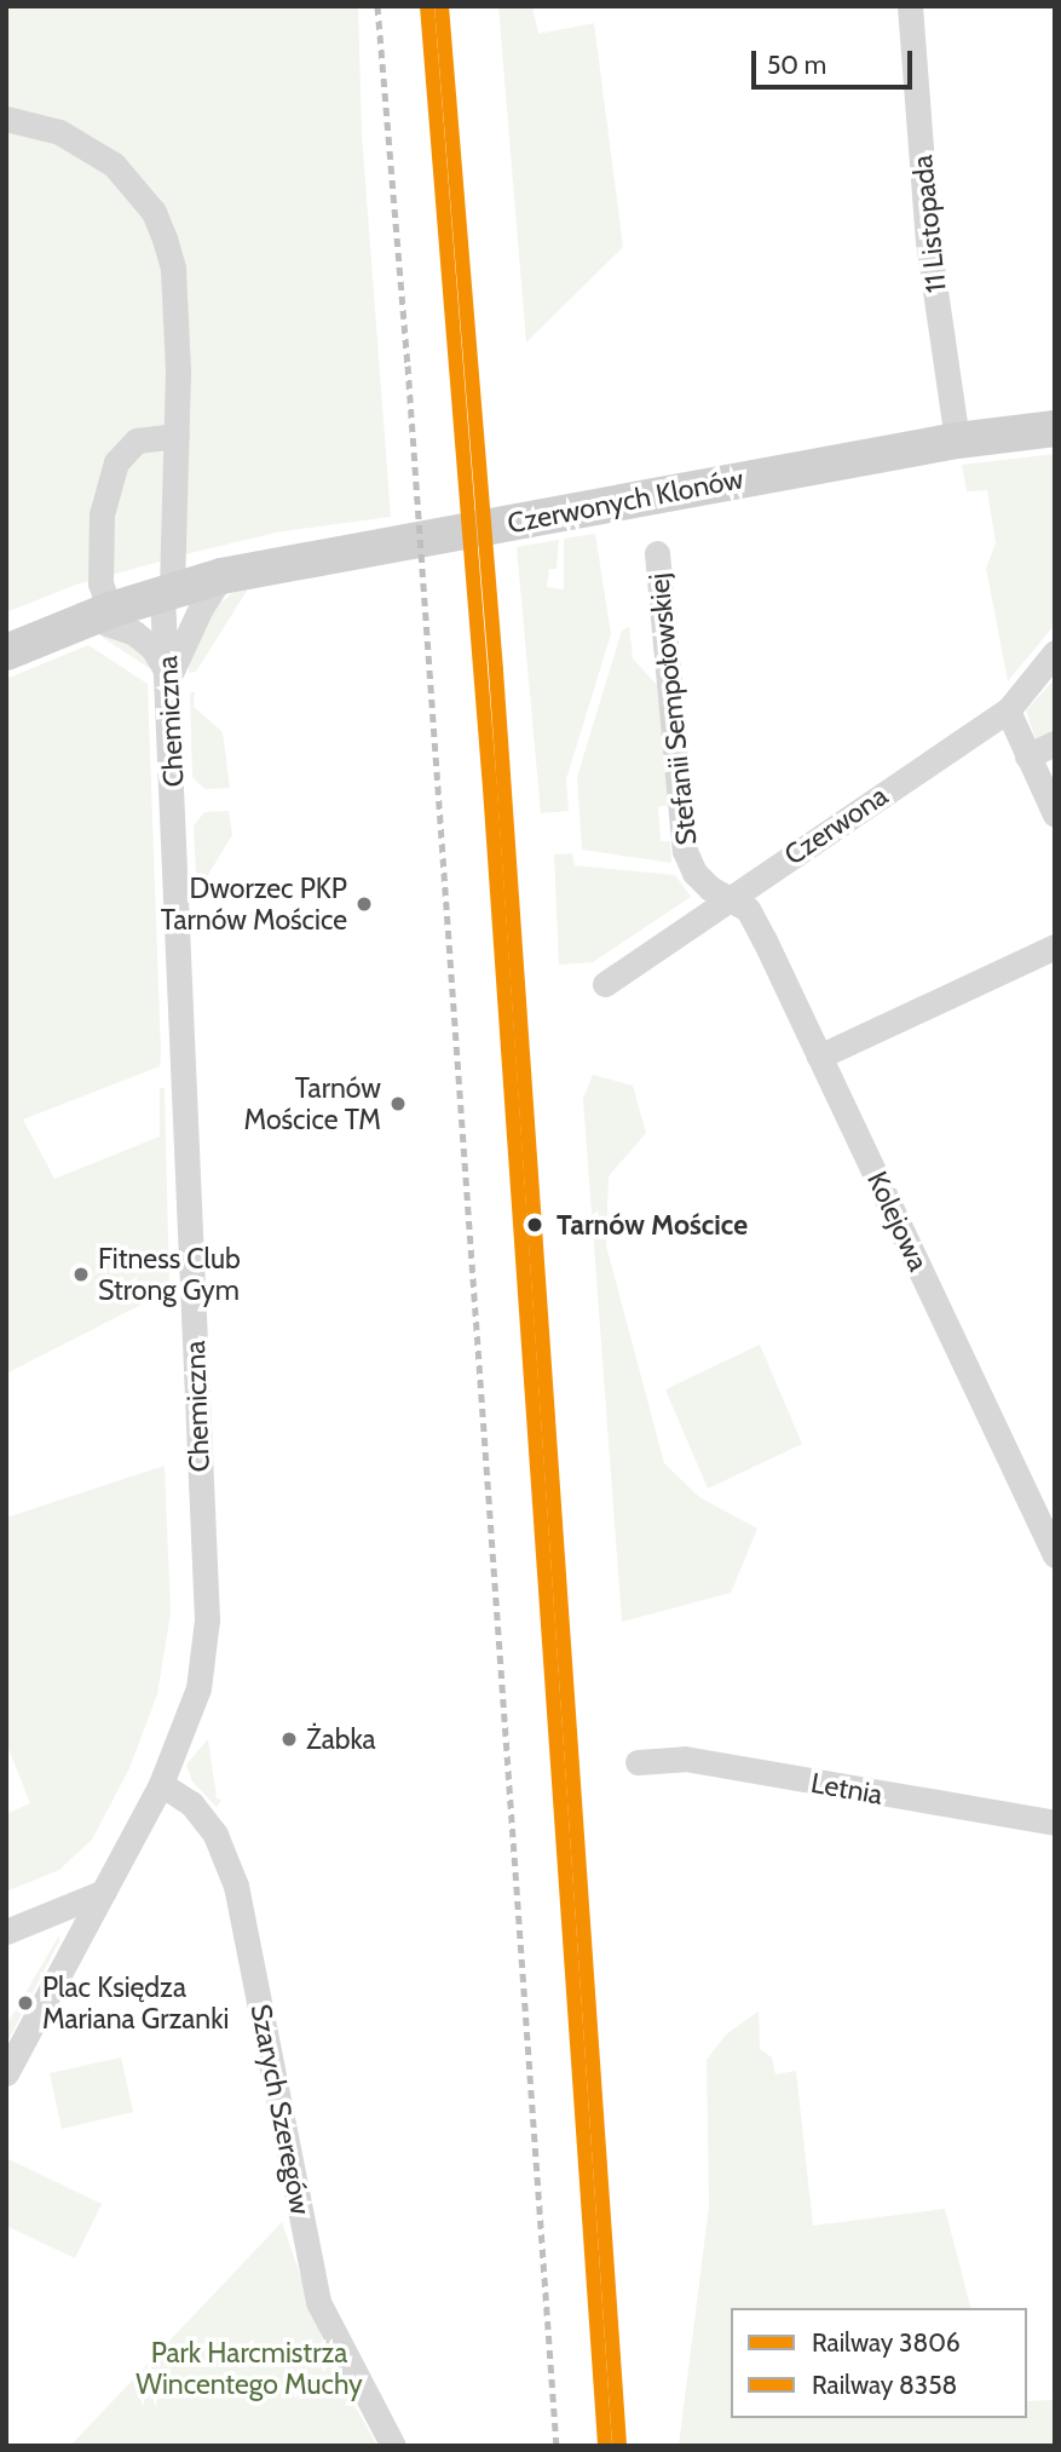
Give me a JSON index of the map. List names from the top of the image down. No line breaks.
{"streets":{"main road":["Czerwonych Klonów"],"street":["11 Listopada","Stefanii Sempołowskiej","Chemiczna","Czerwona","Kolejowa","Letnia","Szarych Szeregów"]},"crossings":[["11 Listopada","Czerwonych Klonów"],["Czerwonych Klonów","Chemiczna"],["Stefanii Sempołowskiej","Czerwona"],["Stefanii Sempołowskiej","Kolejowa"],["Chemiczna","Szarych Szeregów"],["Czerwona","Kolejowa"]],"parks":["Park Harcmistrza Wincentego Muchy"],"places":["Dworzec PKP Tarnów Mościce","Tarnów Mościce TM","Tarnów Mościce","Fitness Club Strong Gym","Żabka","Plac Księdza Mariana Grzanki"],"lines":["rail line 3806","rail line 8358"],"legend":["Railway 3806","Railway 8358"],"scale_bar":"50 m"}
